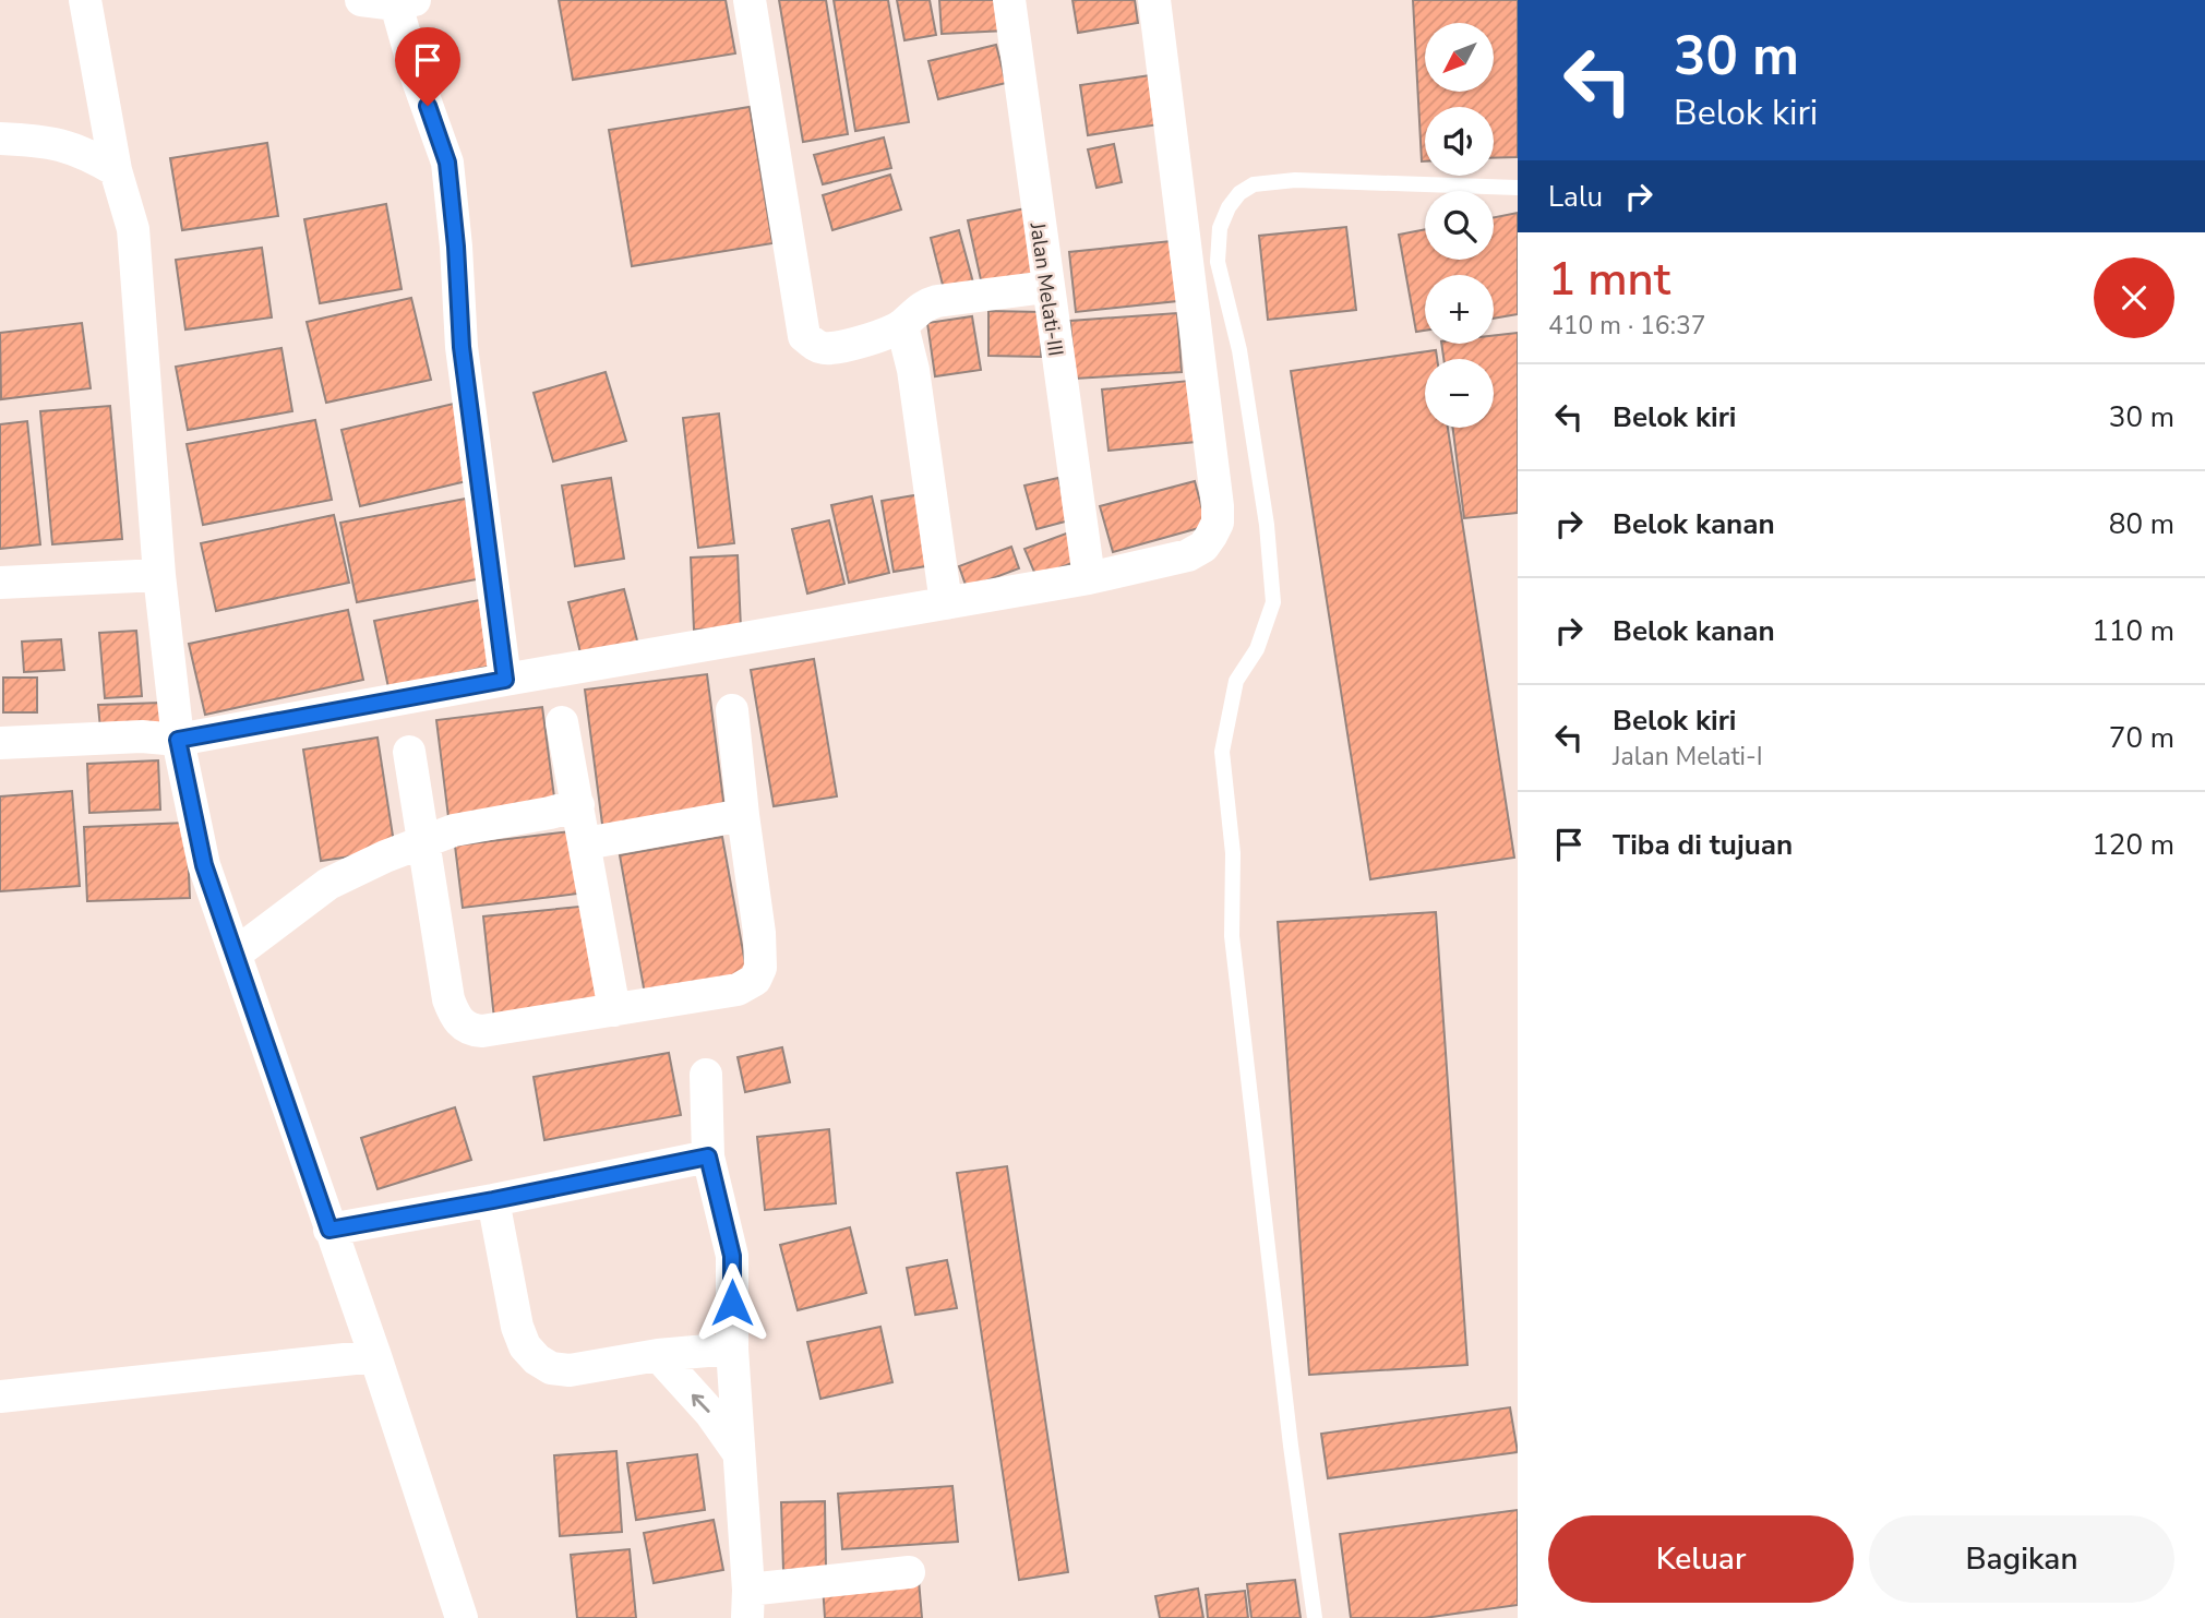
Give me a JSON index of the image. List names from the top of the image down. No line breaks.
{"streets":{"street":["Jalan Melati-III"]},"north":"bottom left","page":{"turn":["30 m","Belok kiri"],"map_buttons":["+","−"],"then":"Lalu","heading":["1 mnt","410 m · 16:37"],"list":[{"name":"Belok kiri","value":"30 m"},{"name":"Belok kanan","value":"80 m"},{"name":"Belok kanan","value":"110 m"},{"name":"Belok kiri","note":"Jalan Melati-I","value":"70 m"},{"name":"Tiba di tujuan","value":"120 m"}],"buttons":["Keluar","Bagikan"]}}
